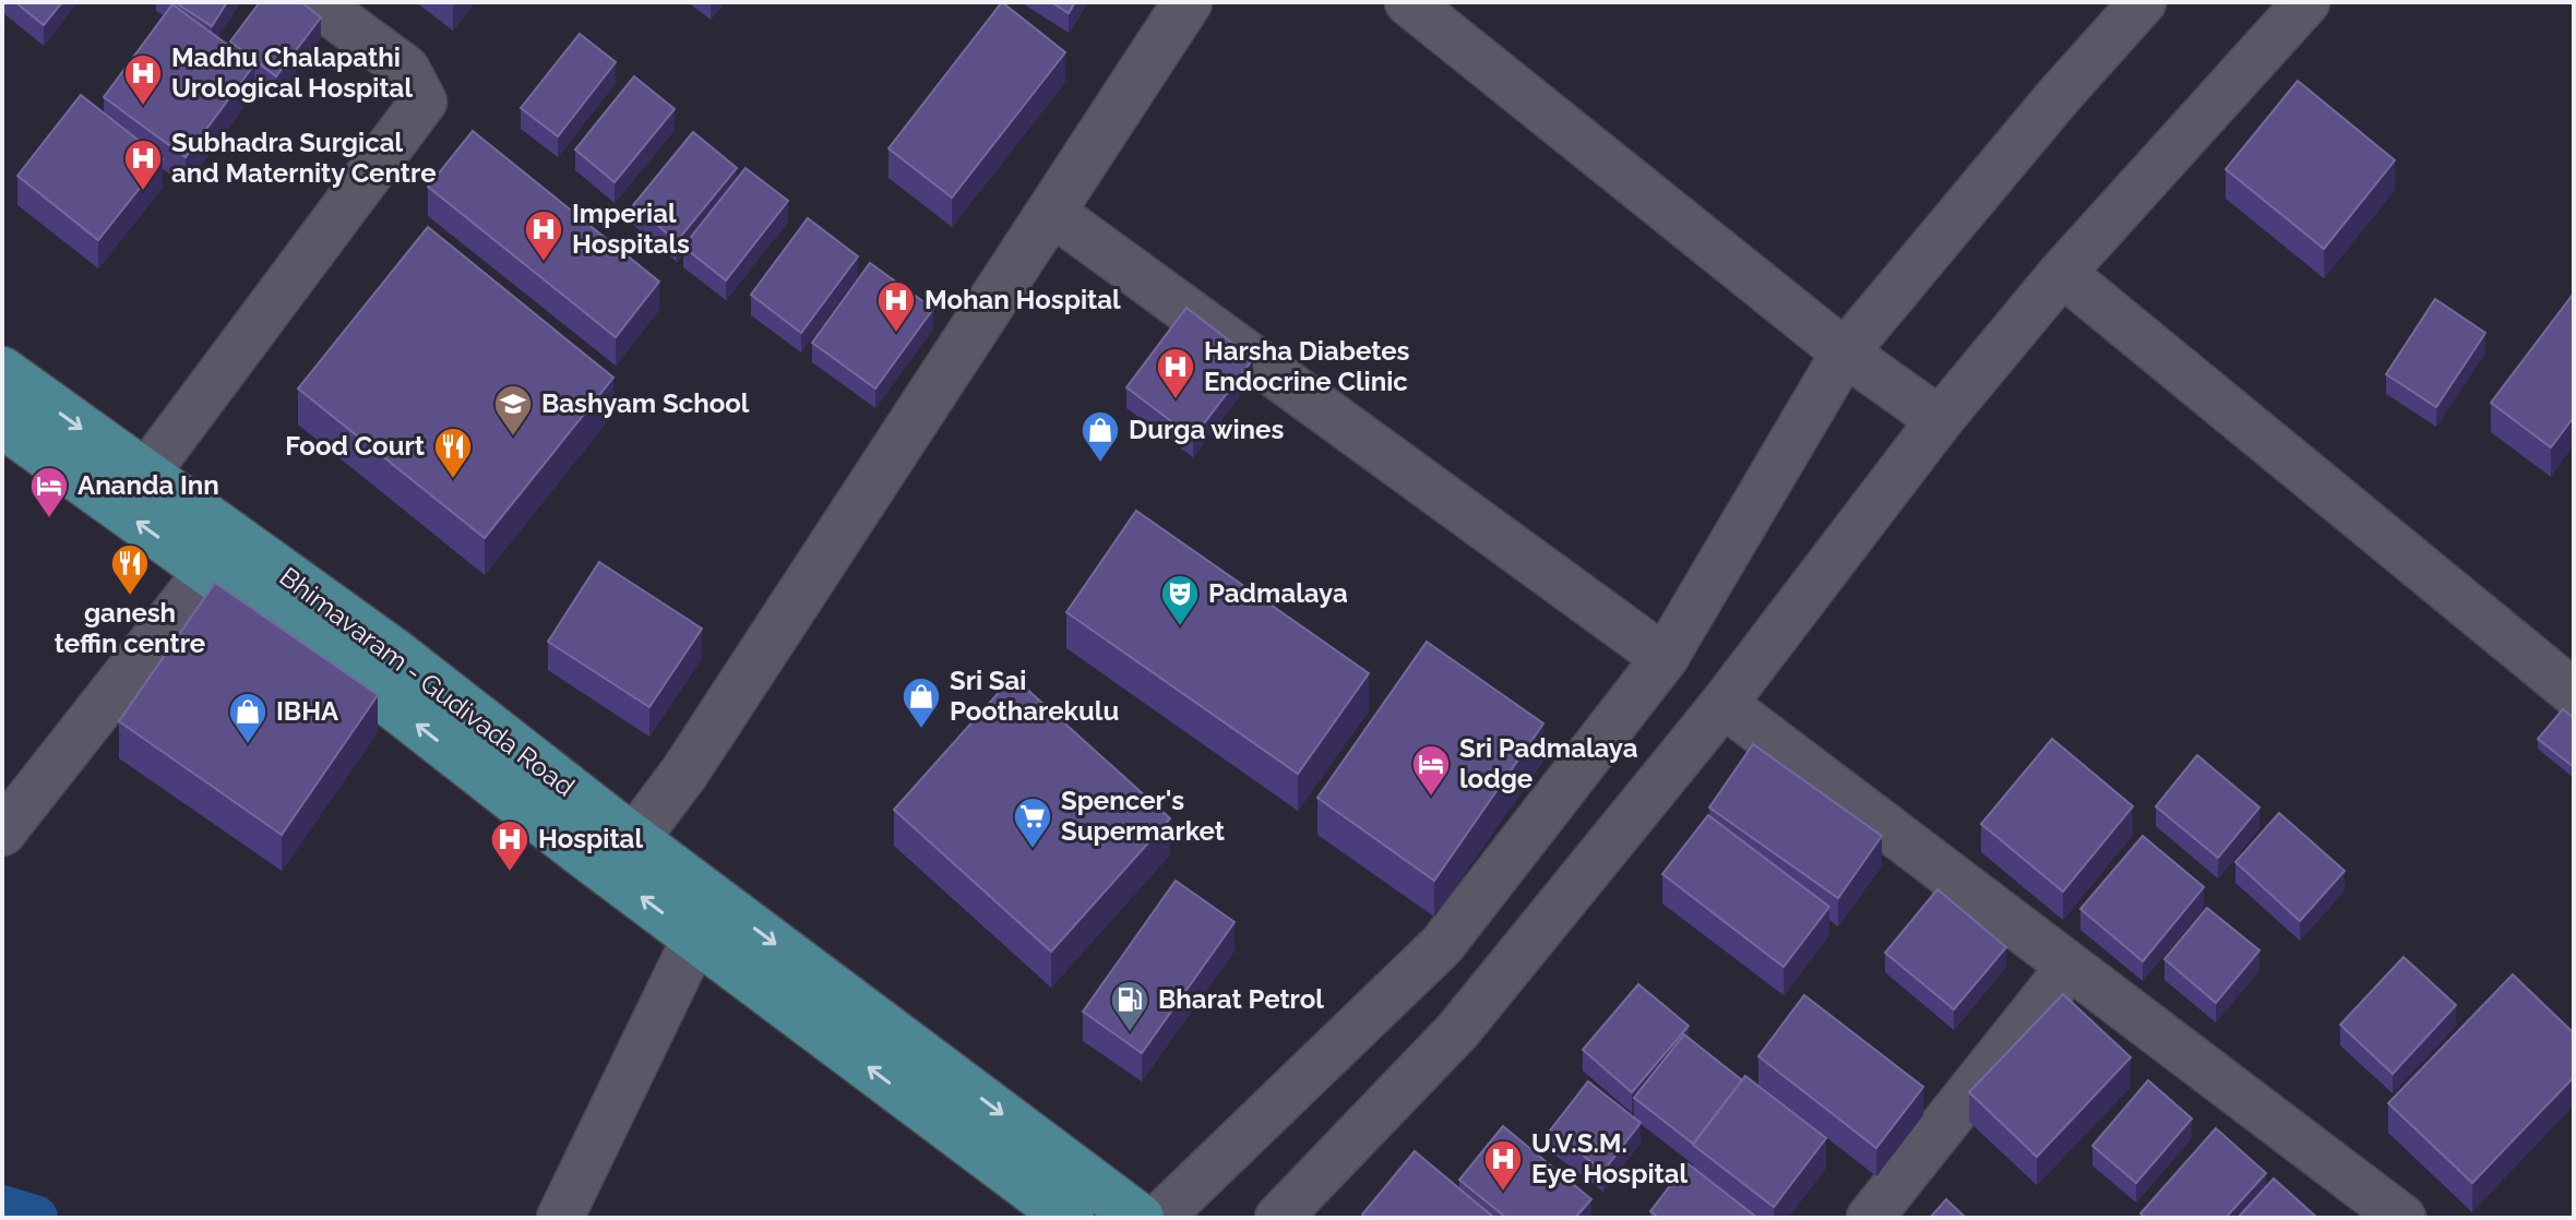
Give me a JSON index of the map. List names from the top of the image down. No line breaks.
{"streets":{"main road":["Bhimavaram - Gudivada Road"]},"places":{"hospital":["Madhu Chalapathi Urological Hospital","Subhadra Surgical and Maternity Centre","Imperial Hospitals","Mohan Hospital","Harsha Diabetes Endocrine Clinic","Hospital","U.V.S.M. Eye Hospital"],"school or university":["Bashyam School"],"shop":["Durga wines","Sri Sai Pootharekulu","IBHA"],"restaurant":["Food Court","ganesh teffin centre"],"hotel":["Ananda Inn","Sri Padmalaya lodge"],"theatre":["Padmalaya"],"supermarket":["Spencer's Supermarket"],"fuel station":["Bharat Petrol"]}}
